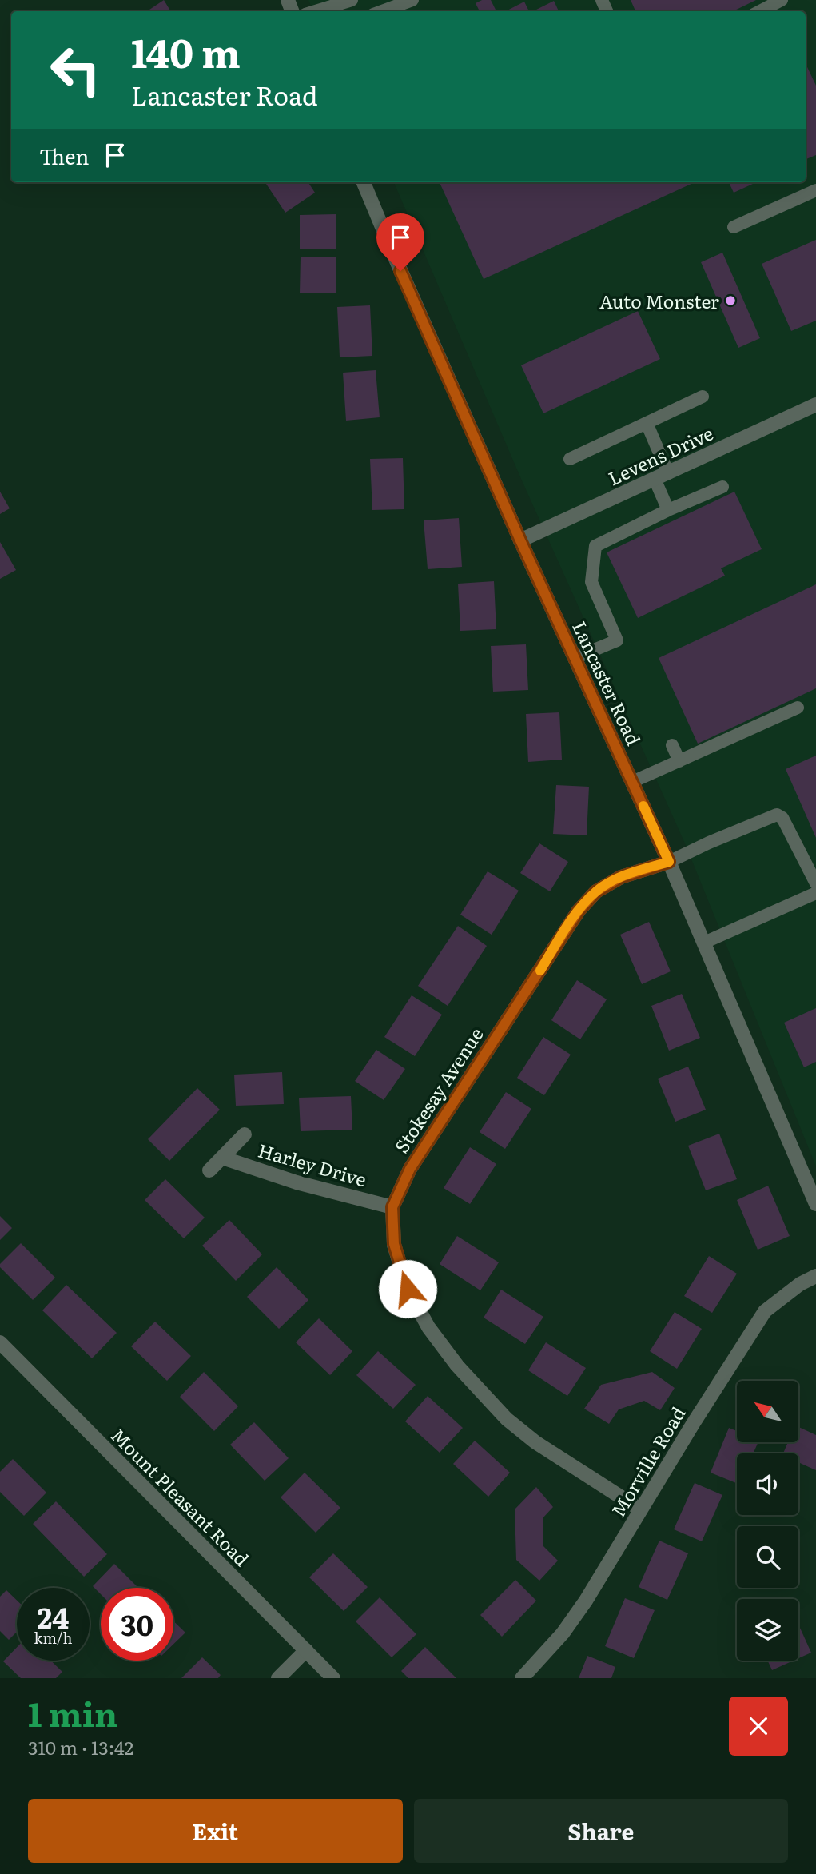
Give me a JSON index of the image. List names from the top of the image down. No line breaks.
{"streets":{"street":["Levens Drive","Lancaster Road","Stokesay Avenue","Harley Drive","Morville Road","Mount Pleasant Road"]},"crossings":[["Levens Drive","Lancaster Road"],["Lancaster Road","Stokesay Avenue"],["Stokesay Avenue","Harley Drive"],["Stokesay Avenue","Morville Road"]],"places":["Auto Monster"],"north":"top left","page":{"turn":["140 m","Lancaster Road"],"then":"Then","speed":"24 km/h","limit":"30","heading":["1 min","310 m · 13:42"],"buttons":["Exit","Share"]}}
